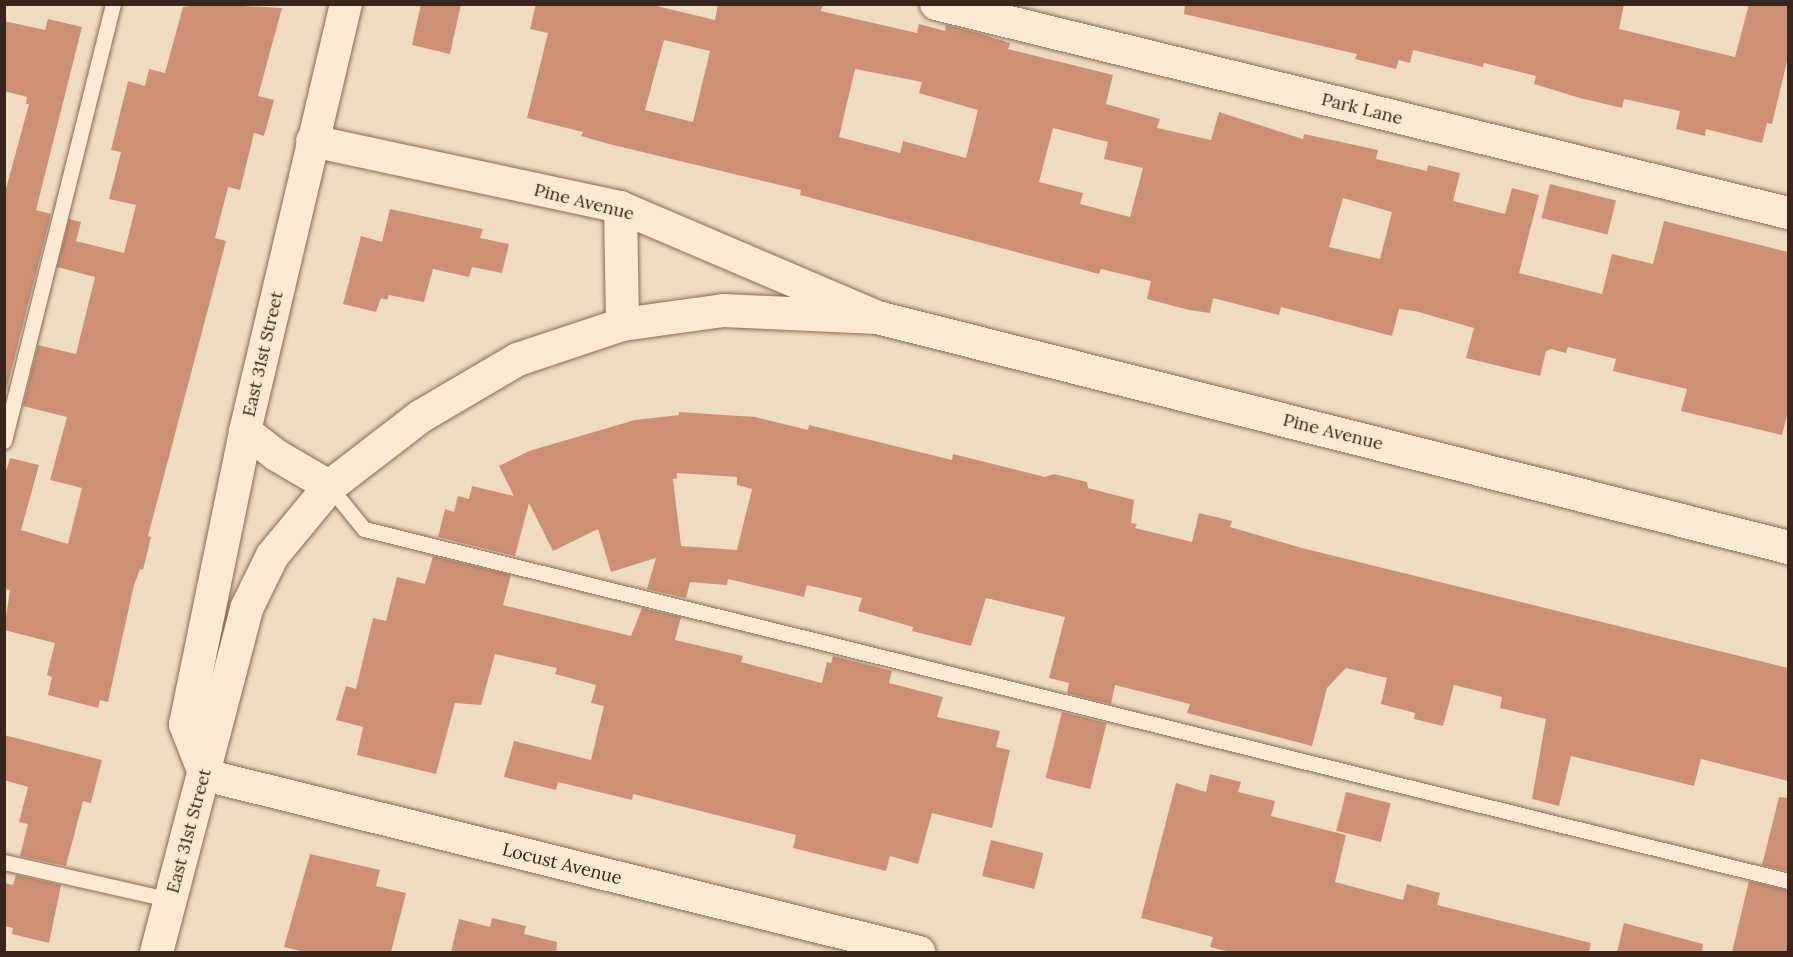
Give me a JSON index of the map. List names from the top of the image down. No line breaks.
{"streets":{"street":["Park Lane","Pine Avenue","East 31st Street","Locust Avenue"]},"crossings":[["Pine Avenue","East 31st Street"],["East 31st Street","Locust Avenue"]]}
